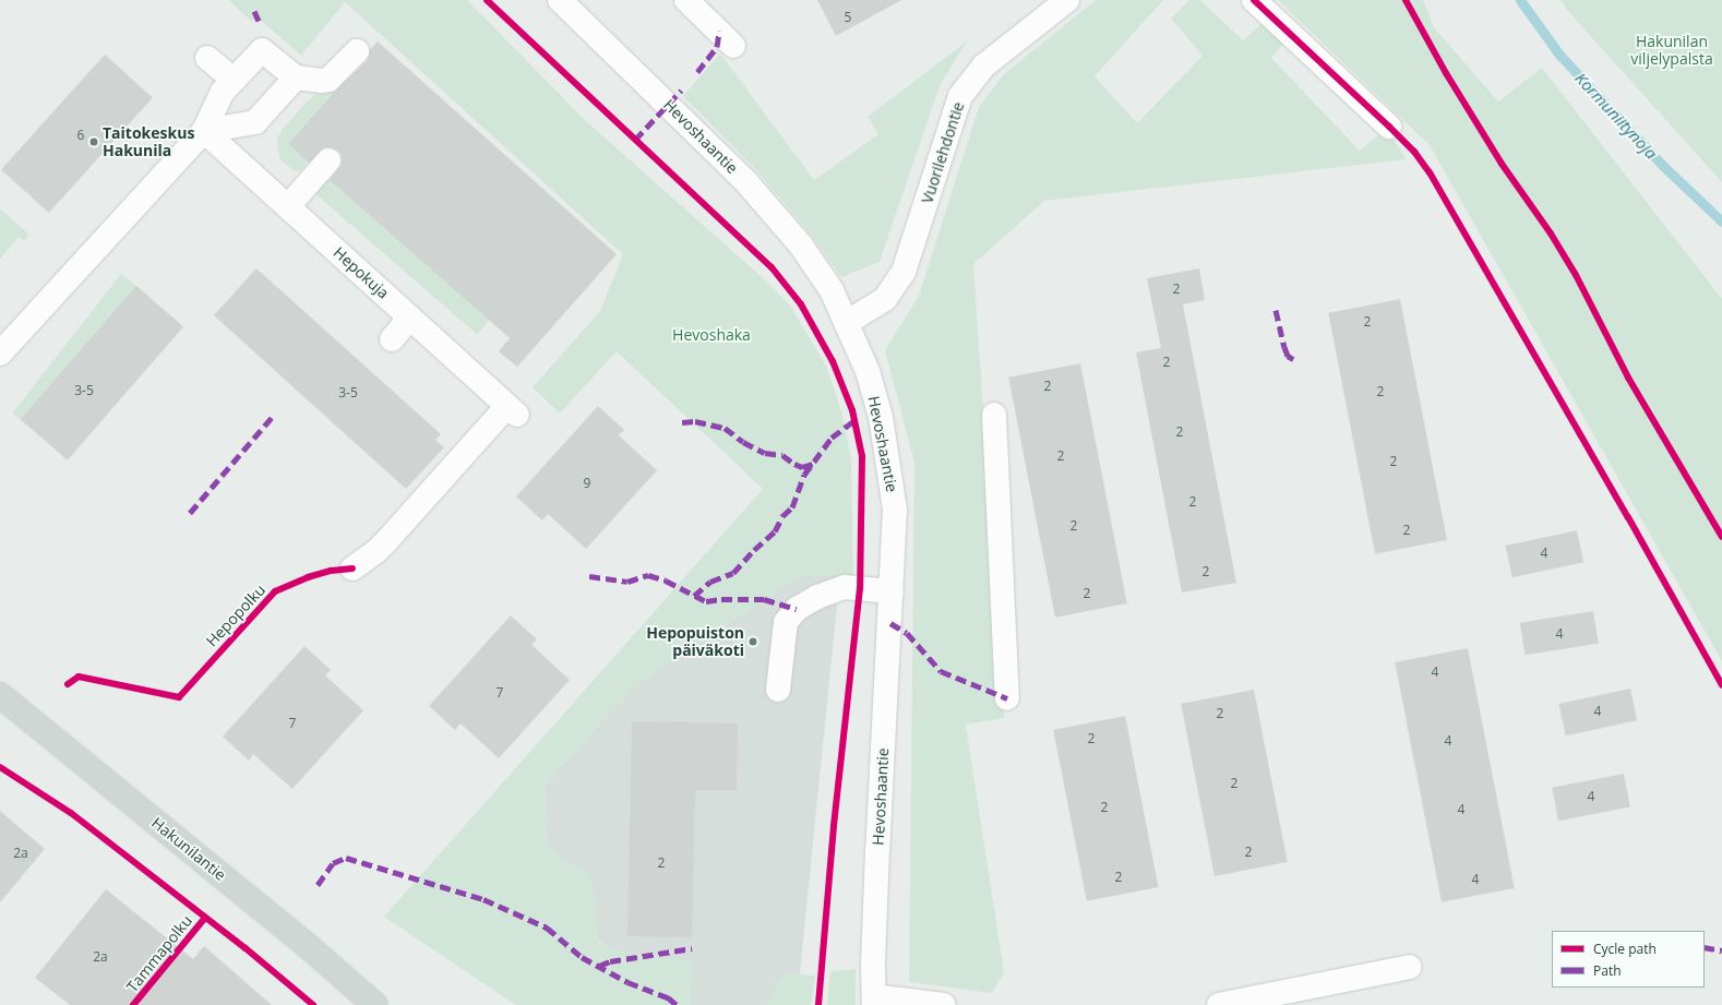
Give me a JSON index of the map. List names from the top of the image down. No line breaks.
{"streets":{"main road":["Hakunilantie"],"street":["Hevoshaantie","Vuorilehdontie","Hepokuja"],"cycle path":["Hepopolku","Tammapolku"]},"crossings":[["Hevoshaantie","Vuorilehdontie"]],"water":["Kormuniitynoja"],"parks":["Hakunilan viljelypalsta","Hevoshaka"],"places":["Taitokeskus Hakunila","Hepopuiston päiväkoti"],"house_numbers":["5","6","2","2","2","2","3-5","2","3-5","2","2","2","9","2","2","2","4","2","2","4","4","7","4","2","7","2","4","2","4","2","4","2","2a","2","2","4","2a"],"legend":["Cycle path","Path"]}
